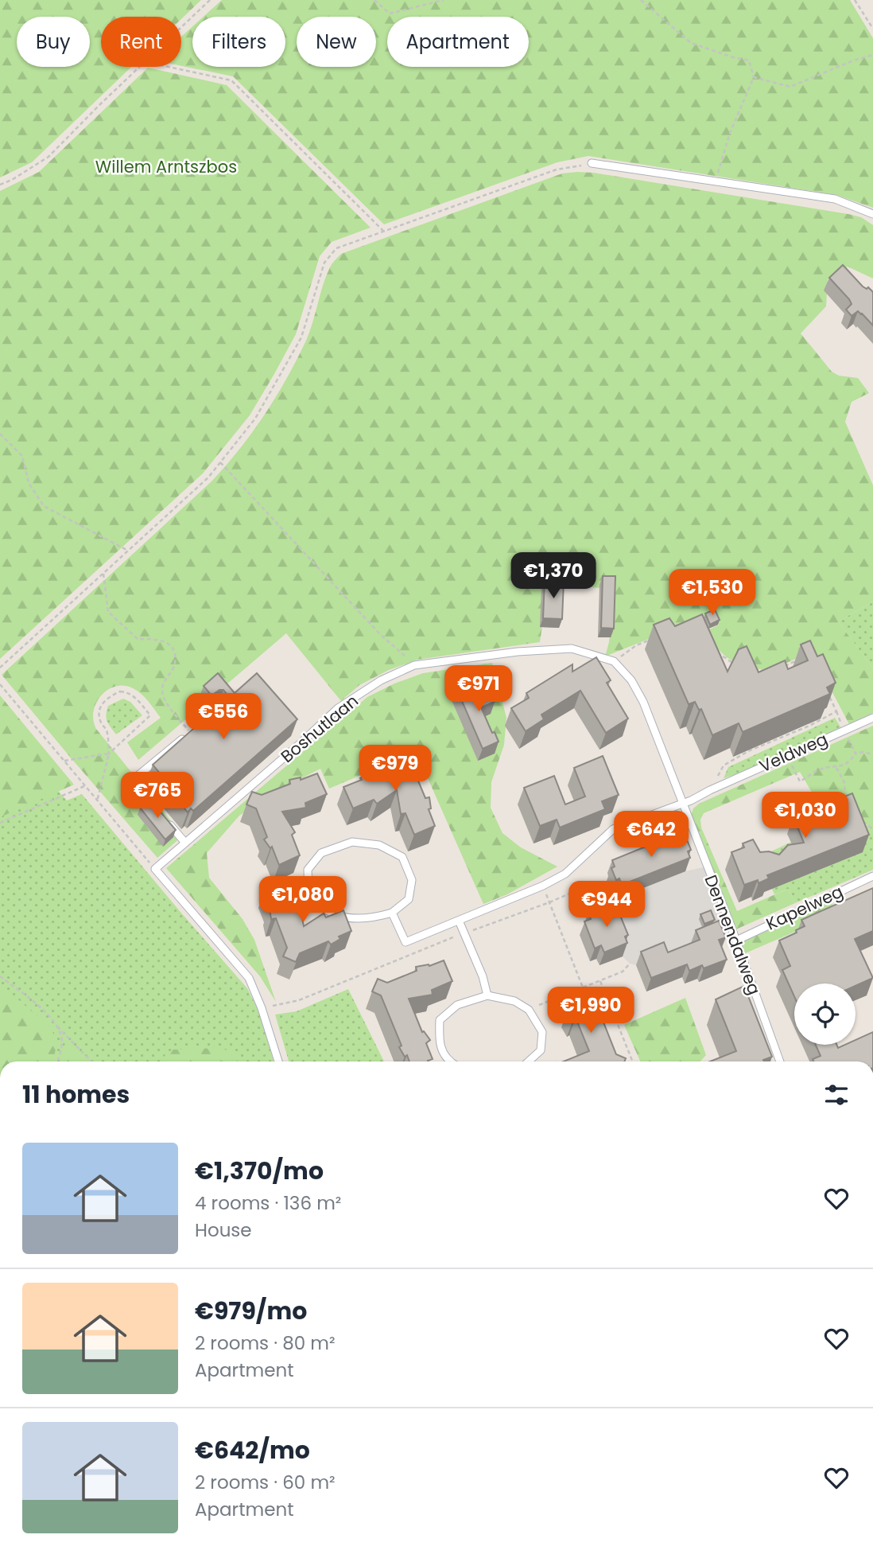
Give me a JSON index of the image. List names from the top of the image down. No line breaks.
{"streets":{"lane":["Boshutlaan","Veldweg","Kapelweg","Dennendalweg"]},"crossings":[["Veldweg","Dennendalweg"],["Kapelweg","Dennendalweg"]],"parks":["Willem Arntszbos"],"page":{"chip":["Buy","Rent","Filters","New","Apartment"],"price":["€1,370","€1,530","€971","€556","€979","€765","€1,030","€642","€1,080","€944","€1,990"],"heading":"11 homes","list":[{"name":"€1,370/mo","note":"4 rooms · 136 m² · House"},{"name":"€979/mo","note":"2 rooms · 80 m² · Apartment"},{"name":"€642/mo","note":"2 rooms · 60 m² · Apartment"}]}}
